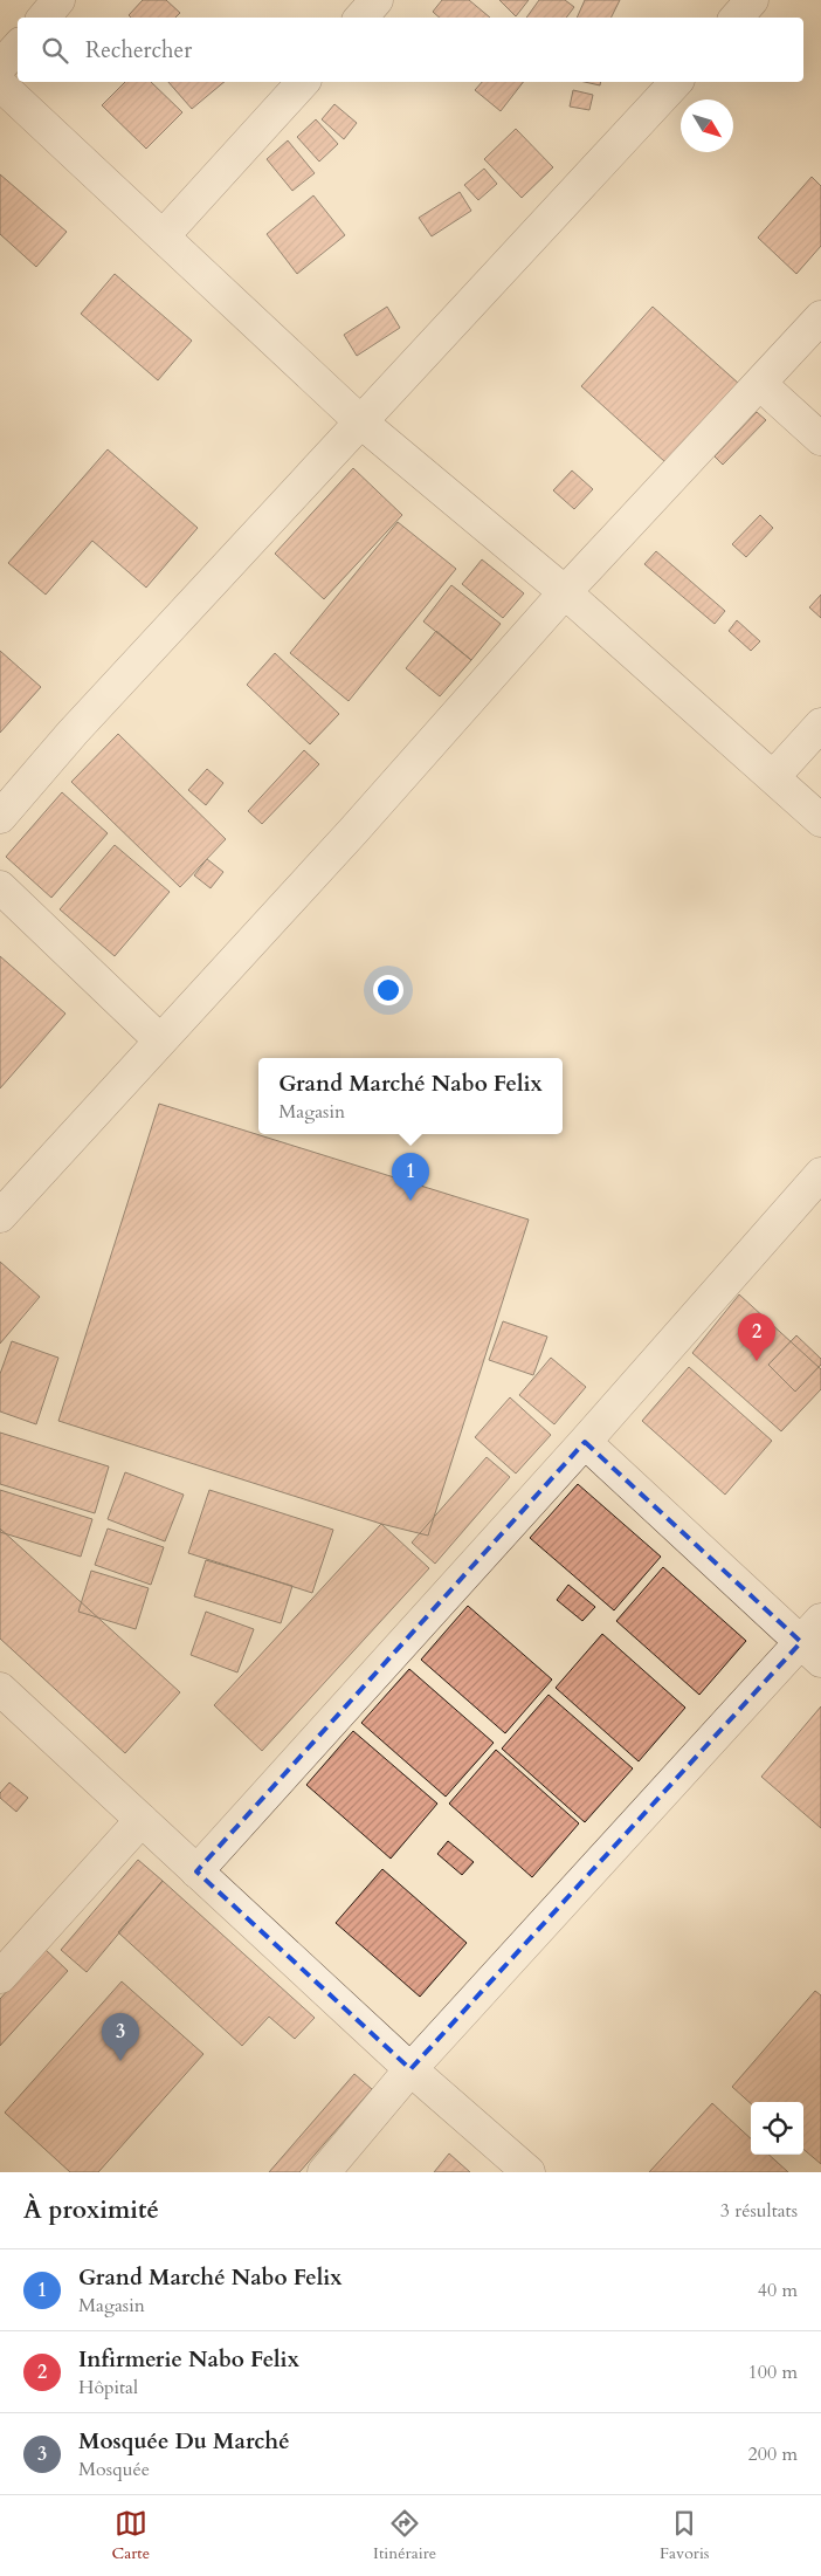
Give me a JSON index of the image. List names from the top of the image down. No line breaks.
{"north":"bottom right","page":{"search":"Rechercher","popup":["Grand Marché Nabo Felix","Magasin"],"pins":["1","2","3"],"heading":["À proximité","3 résultats"],"list":[{"mark":"1","name":"Grand Marché Nabo Felix","note":"Magasin","value":"40 m"},{"mark":"2","name":"Infirmerie Nabo Felix","note":"Hôpital","value":"100 m"},{"mark":"3","name":"Mosquée Du Marché","note":"Mosquée","value":"200 m"}],"nav":["Carte","Itinéraire","Favoris"]}}
